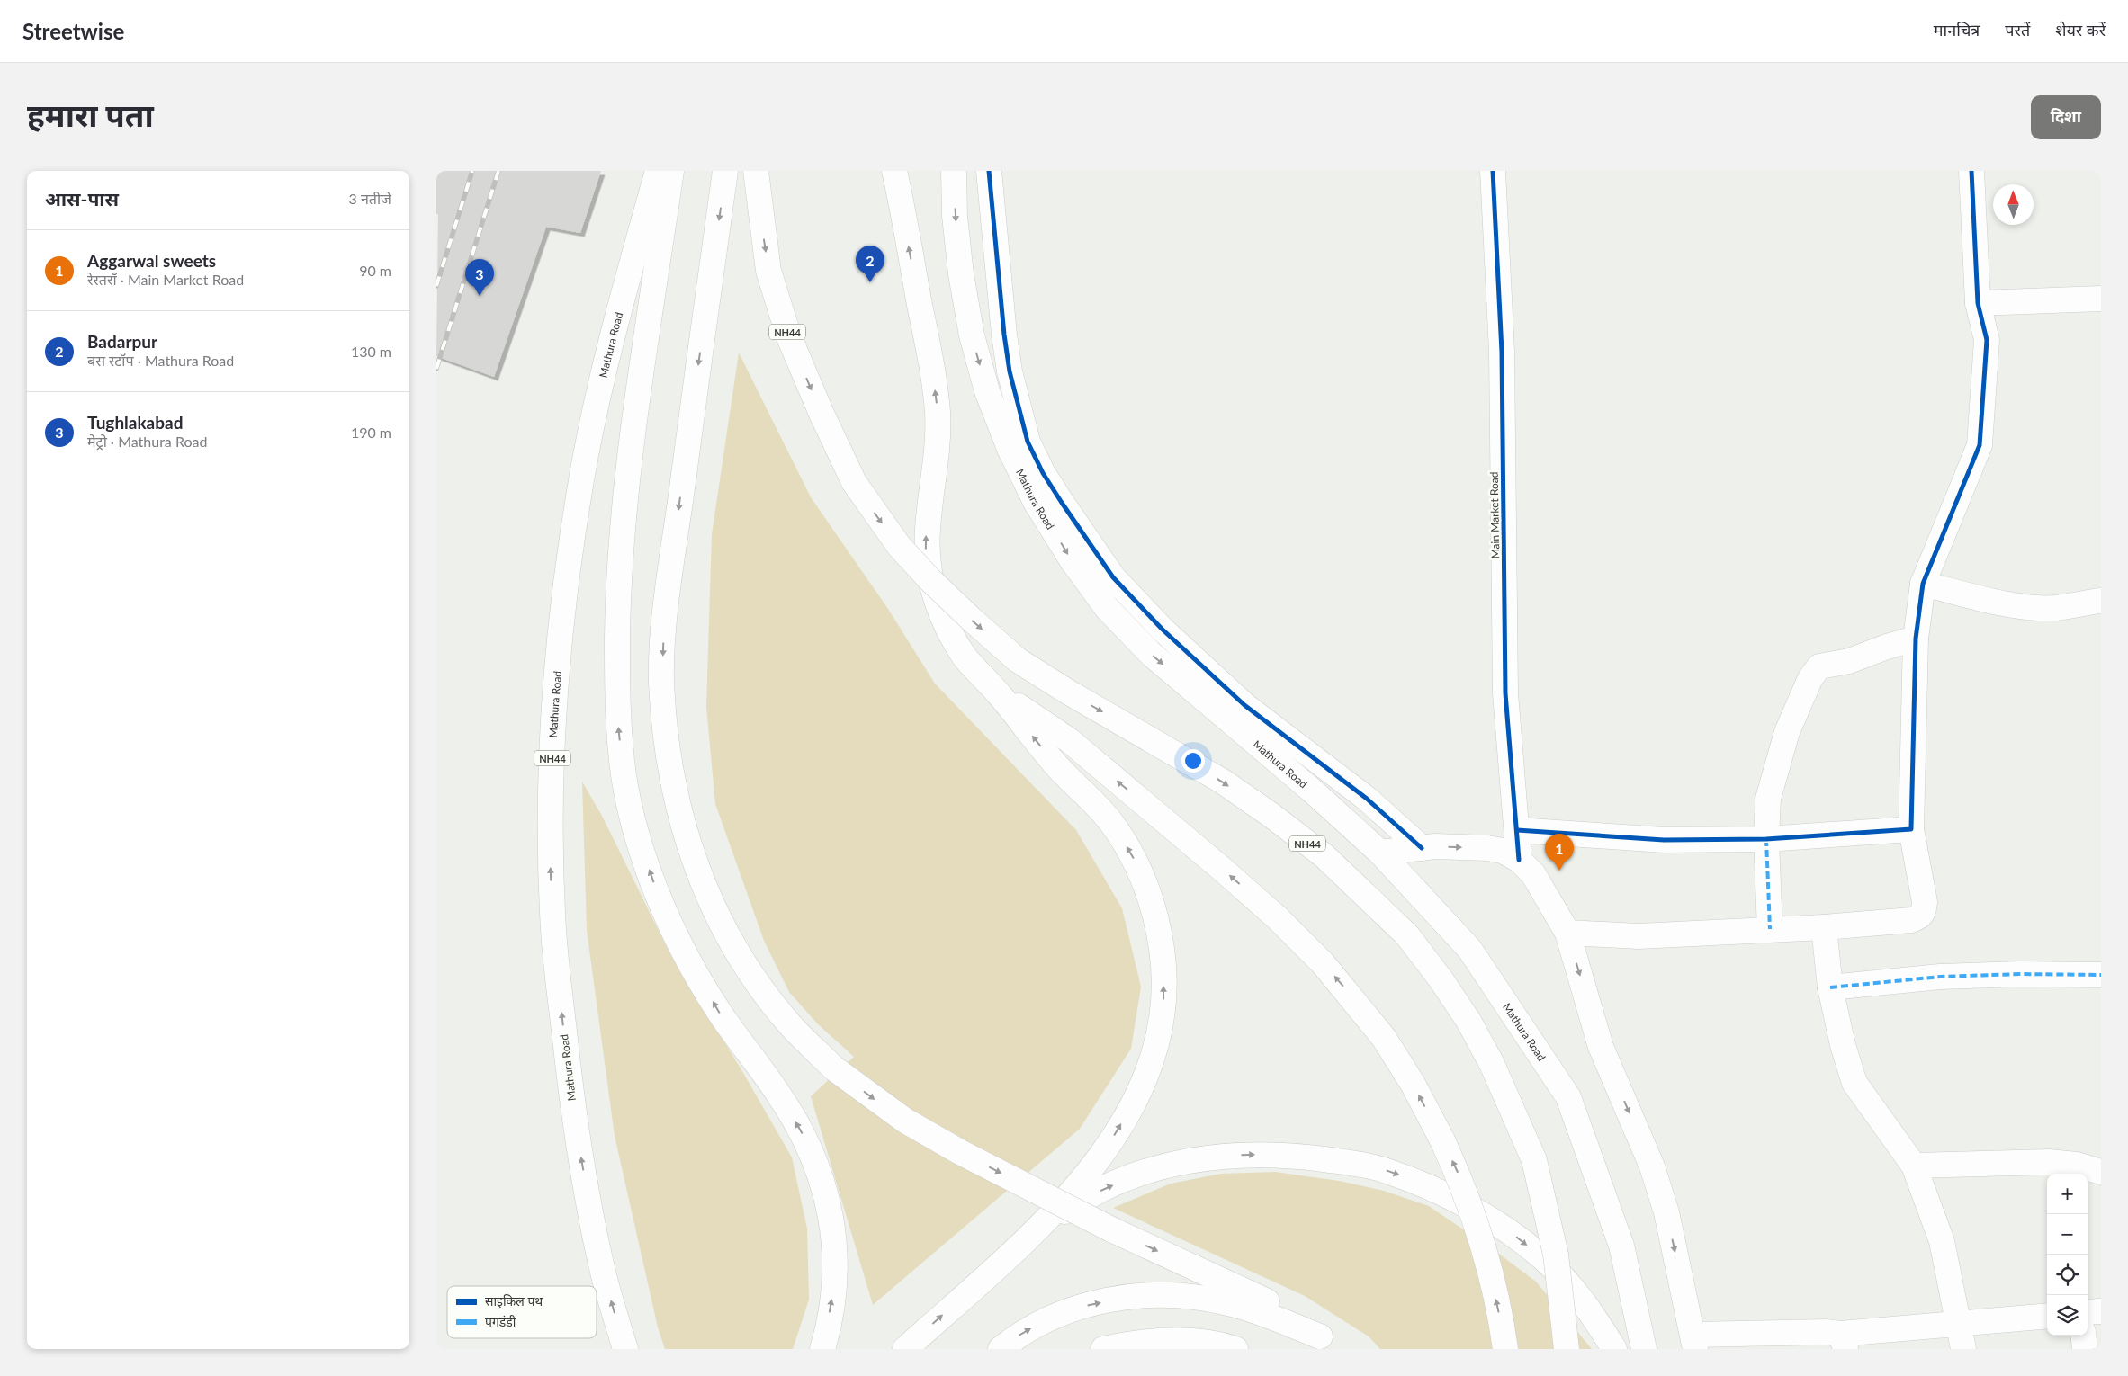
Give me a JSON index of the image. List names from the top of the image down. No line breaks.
{"streets":{"main road":["NH44","Mathura Road","Main Market Road"]},"legend":["साइकिल पथ","पगडंडी"],"north":"top","page":{"header":"Streetwise","nav":["मानचित्र","परतें","शेयर करें"],"title":"हमारा पता","buttons":"दिशा","heading":["आस-पास","3 नतीजे"],"list":[{"mark":"1","name":"Aggarwal sweets","note":"रेस्तराँ · Main Market Road","value":"90 m"},{"mark":"2","name":"Badarpur","note":"बस स्टॉप · Mathura Road","value":"130 m"},{"mark":"3","name":"Tughlakabad","note":"मेट्रो · Mathura Road","value":"190 m"}],"pins":["2","3","1"],"map_buttons":["+","−"]}}
